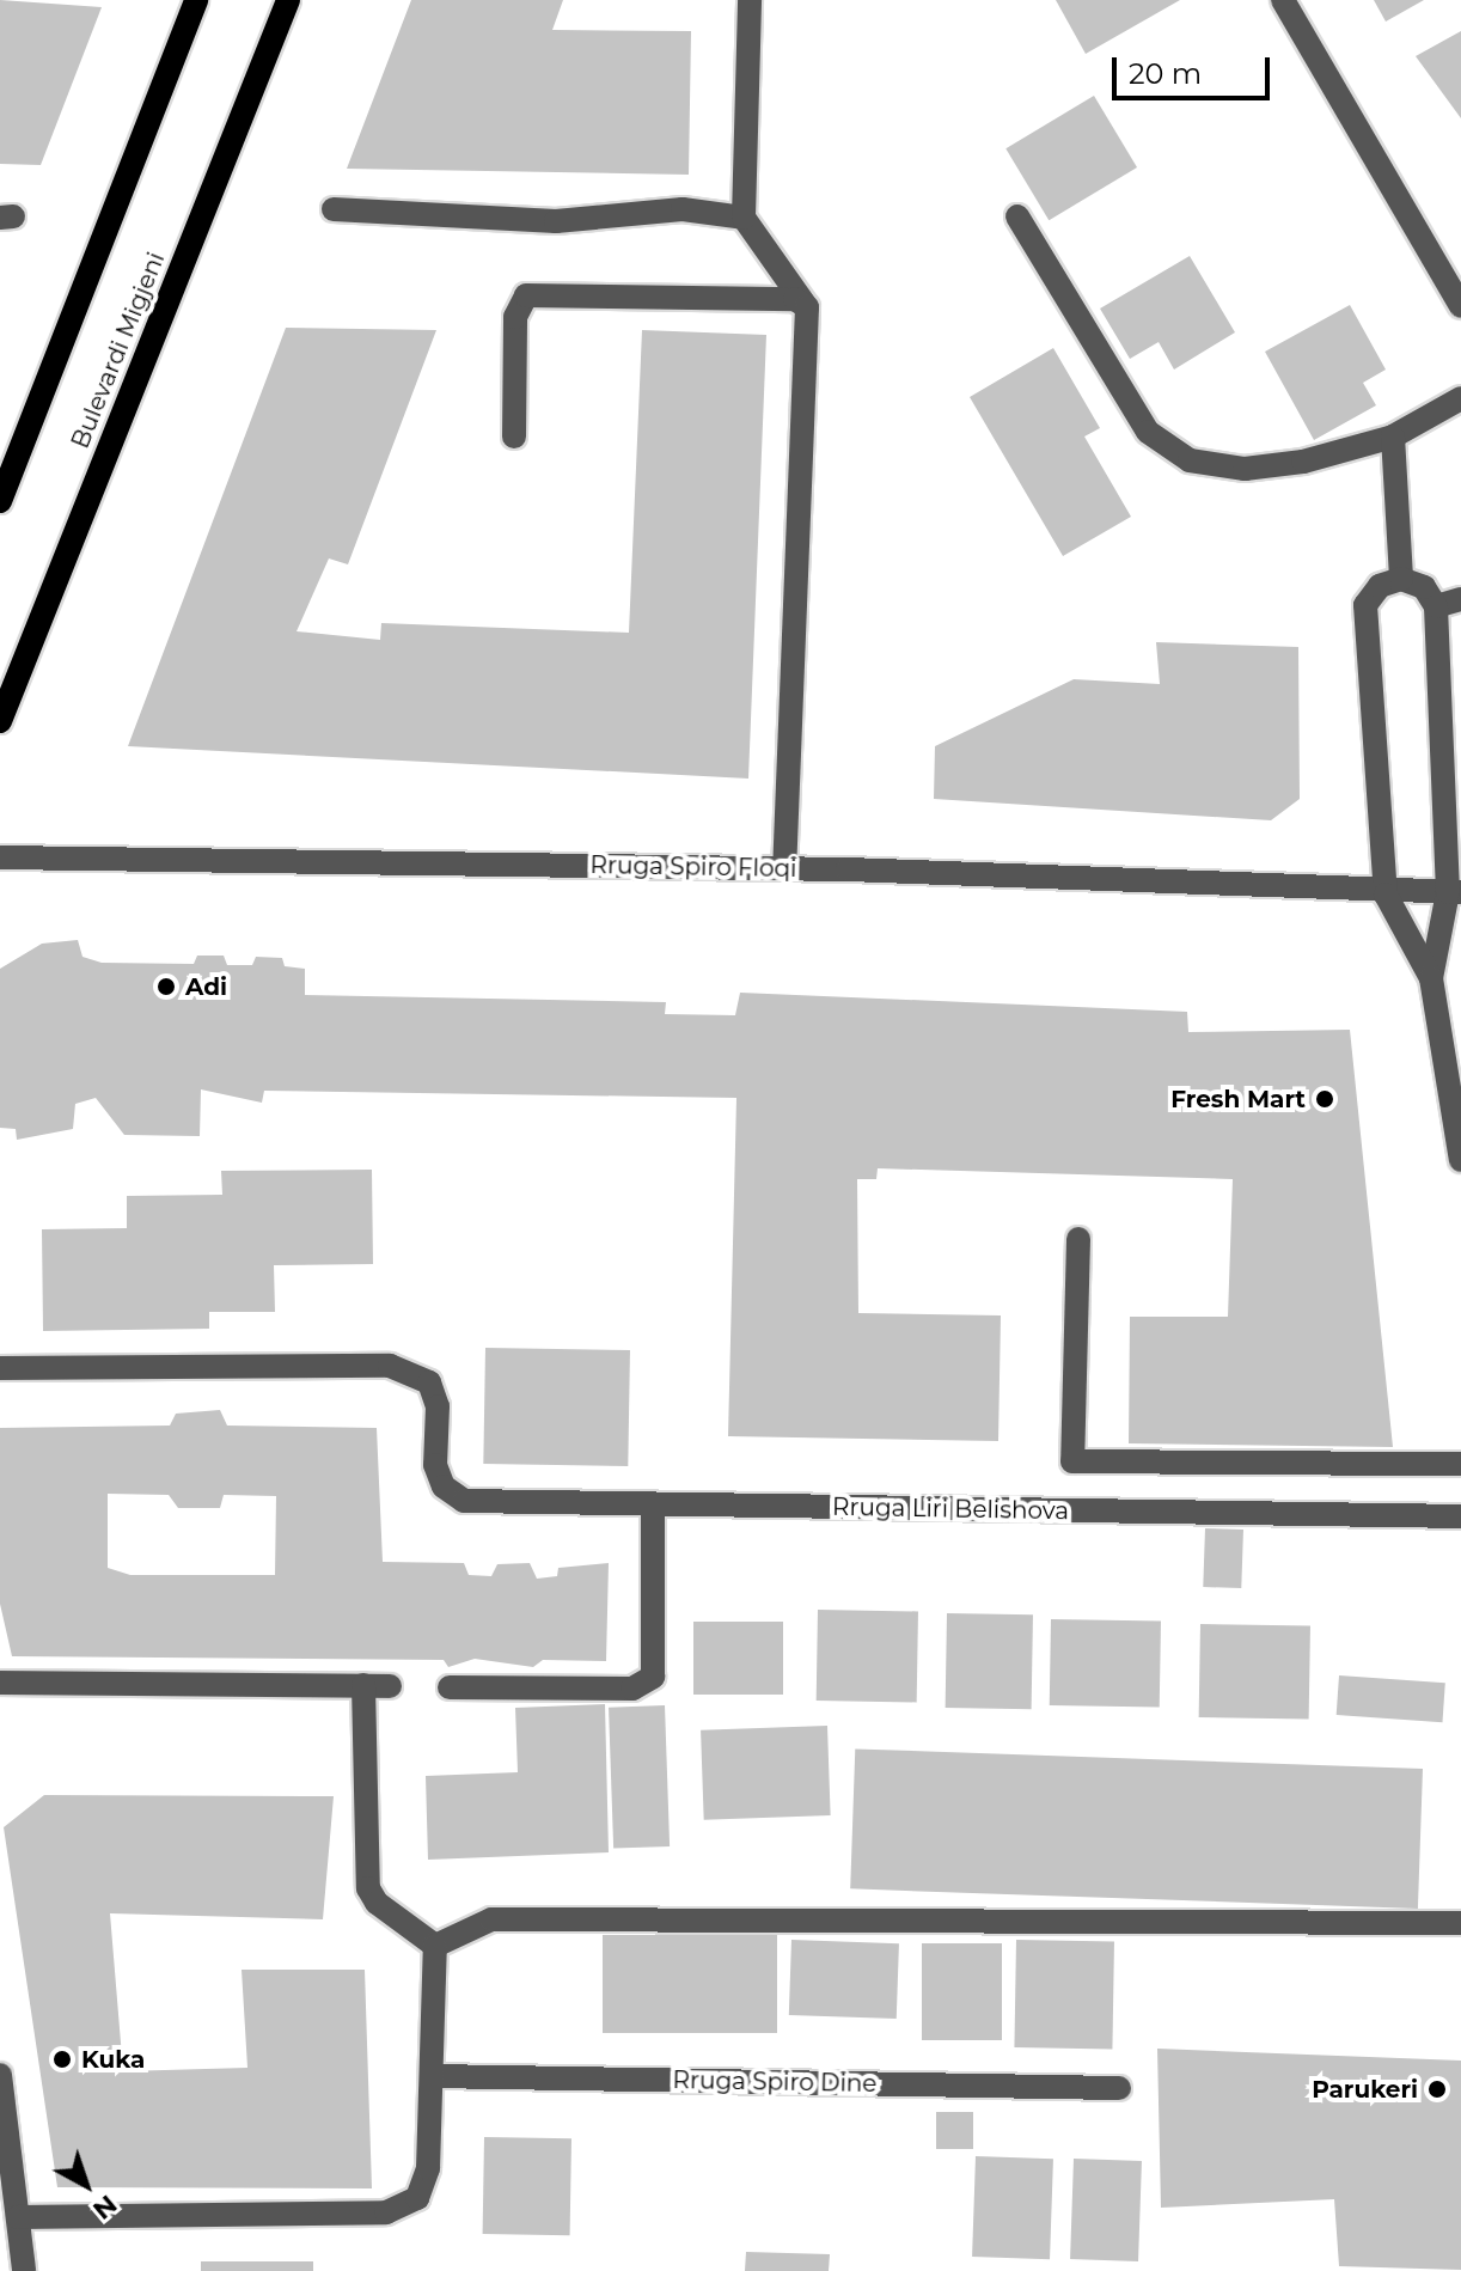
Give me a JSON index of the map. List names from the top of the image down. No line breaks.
{"streets":{"main road":["Bulevardi Migjeni"],"street":["Rruga Spiro Floqi","Rruga Liri Belishova","Rruga Spiro Dine"]},"places":["Adi","Fresh Mart","Kuka","Parukeri"],"scale_bar":"20 m","north":"bottom right"}
